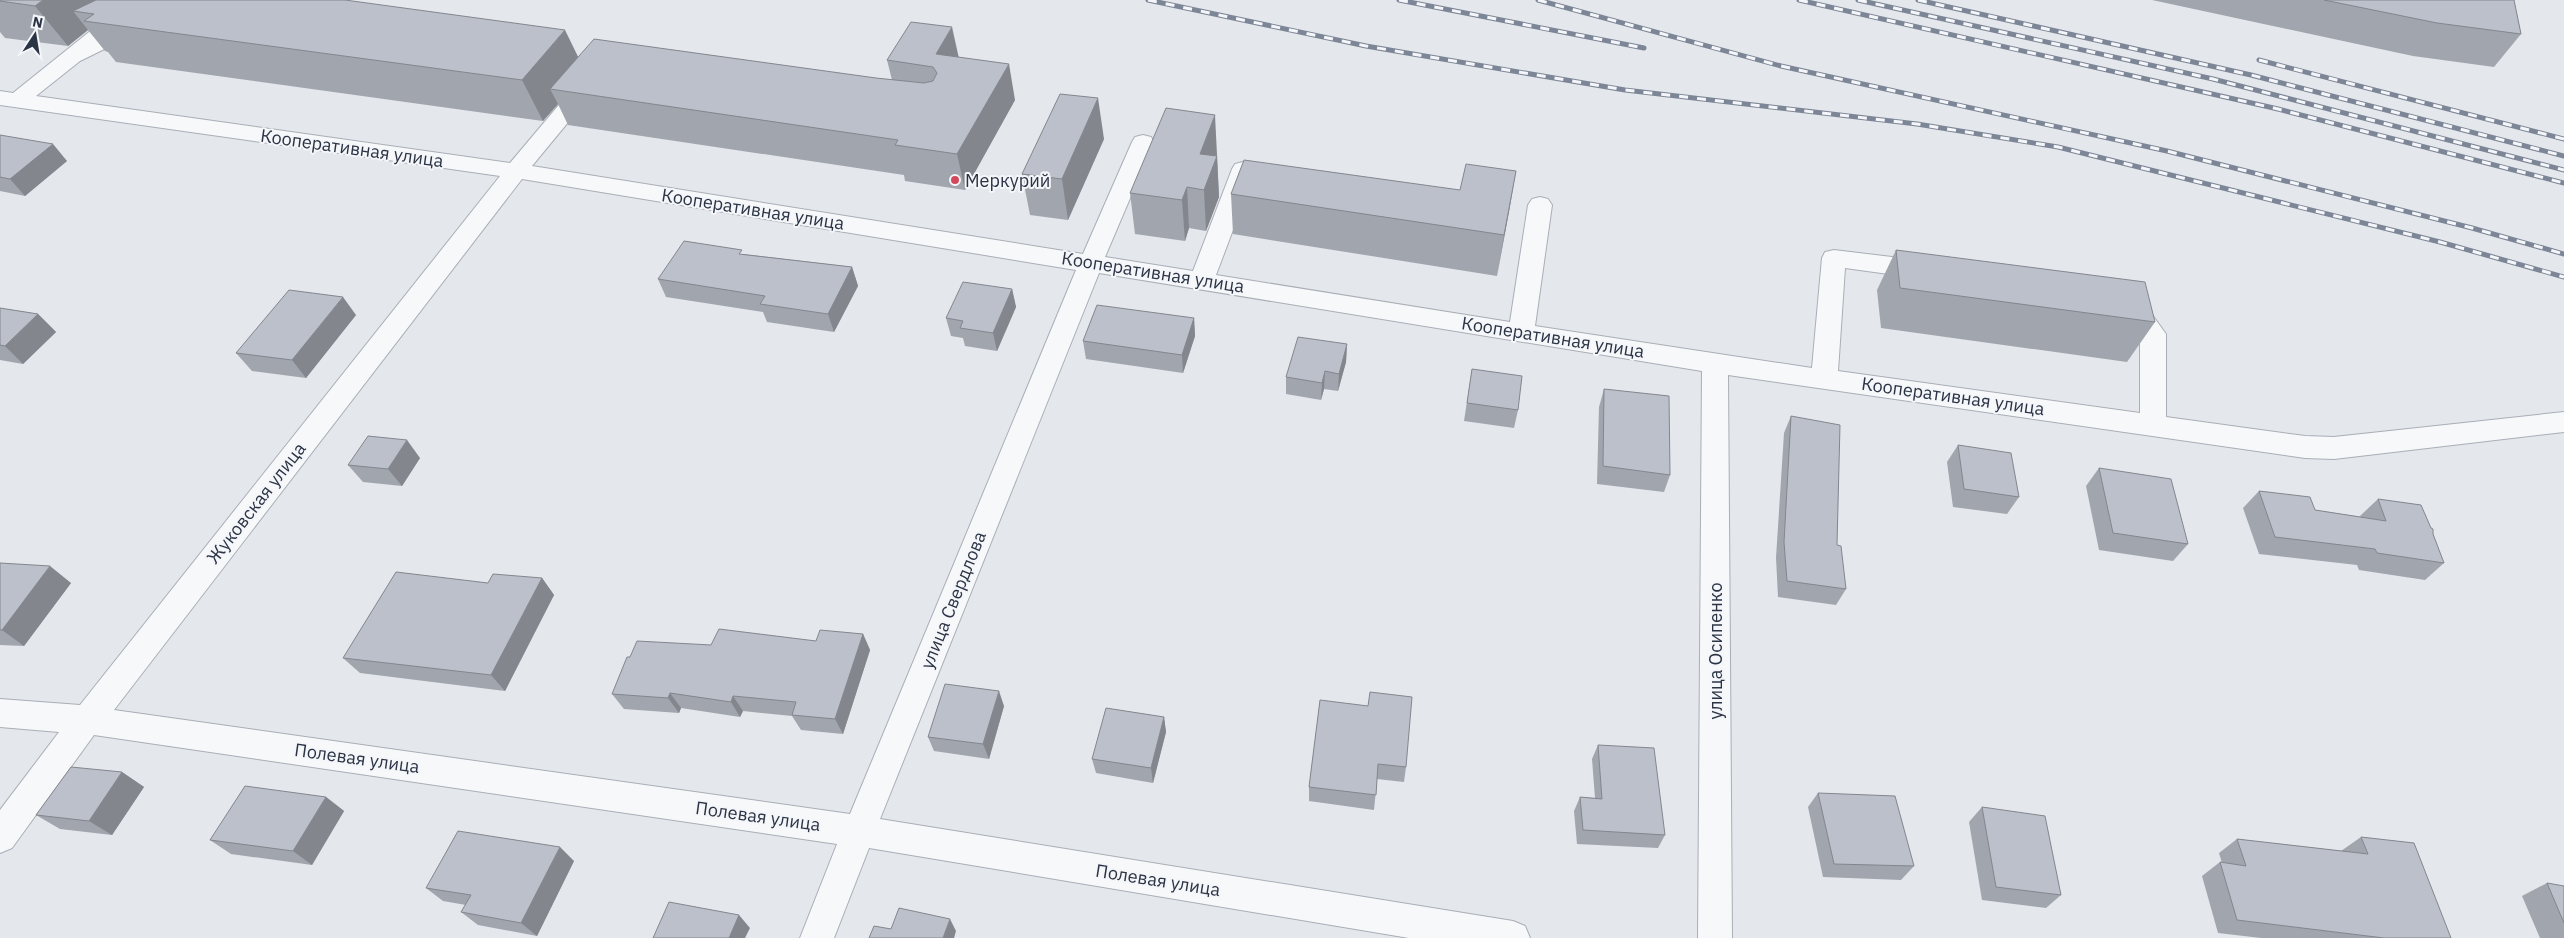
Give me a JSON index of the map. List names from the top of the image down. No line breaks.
{"streets":{"street":["Кооперативная улица","Жуковская улица","улица Свердлова","улица Осипенко","Полевая улица"]},"crossings":[["Кооперативная улица","Жуковская улица"],["Кооперативная улица","улица Свердлова"],["Кооперативная улица","улица Осипенко"],["Жуковская улица","Полевая улица"],["улица Свердлова","Полевая улица"]],"places":["Меркурий"],"north":"top"}
